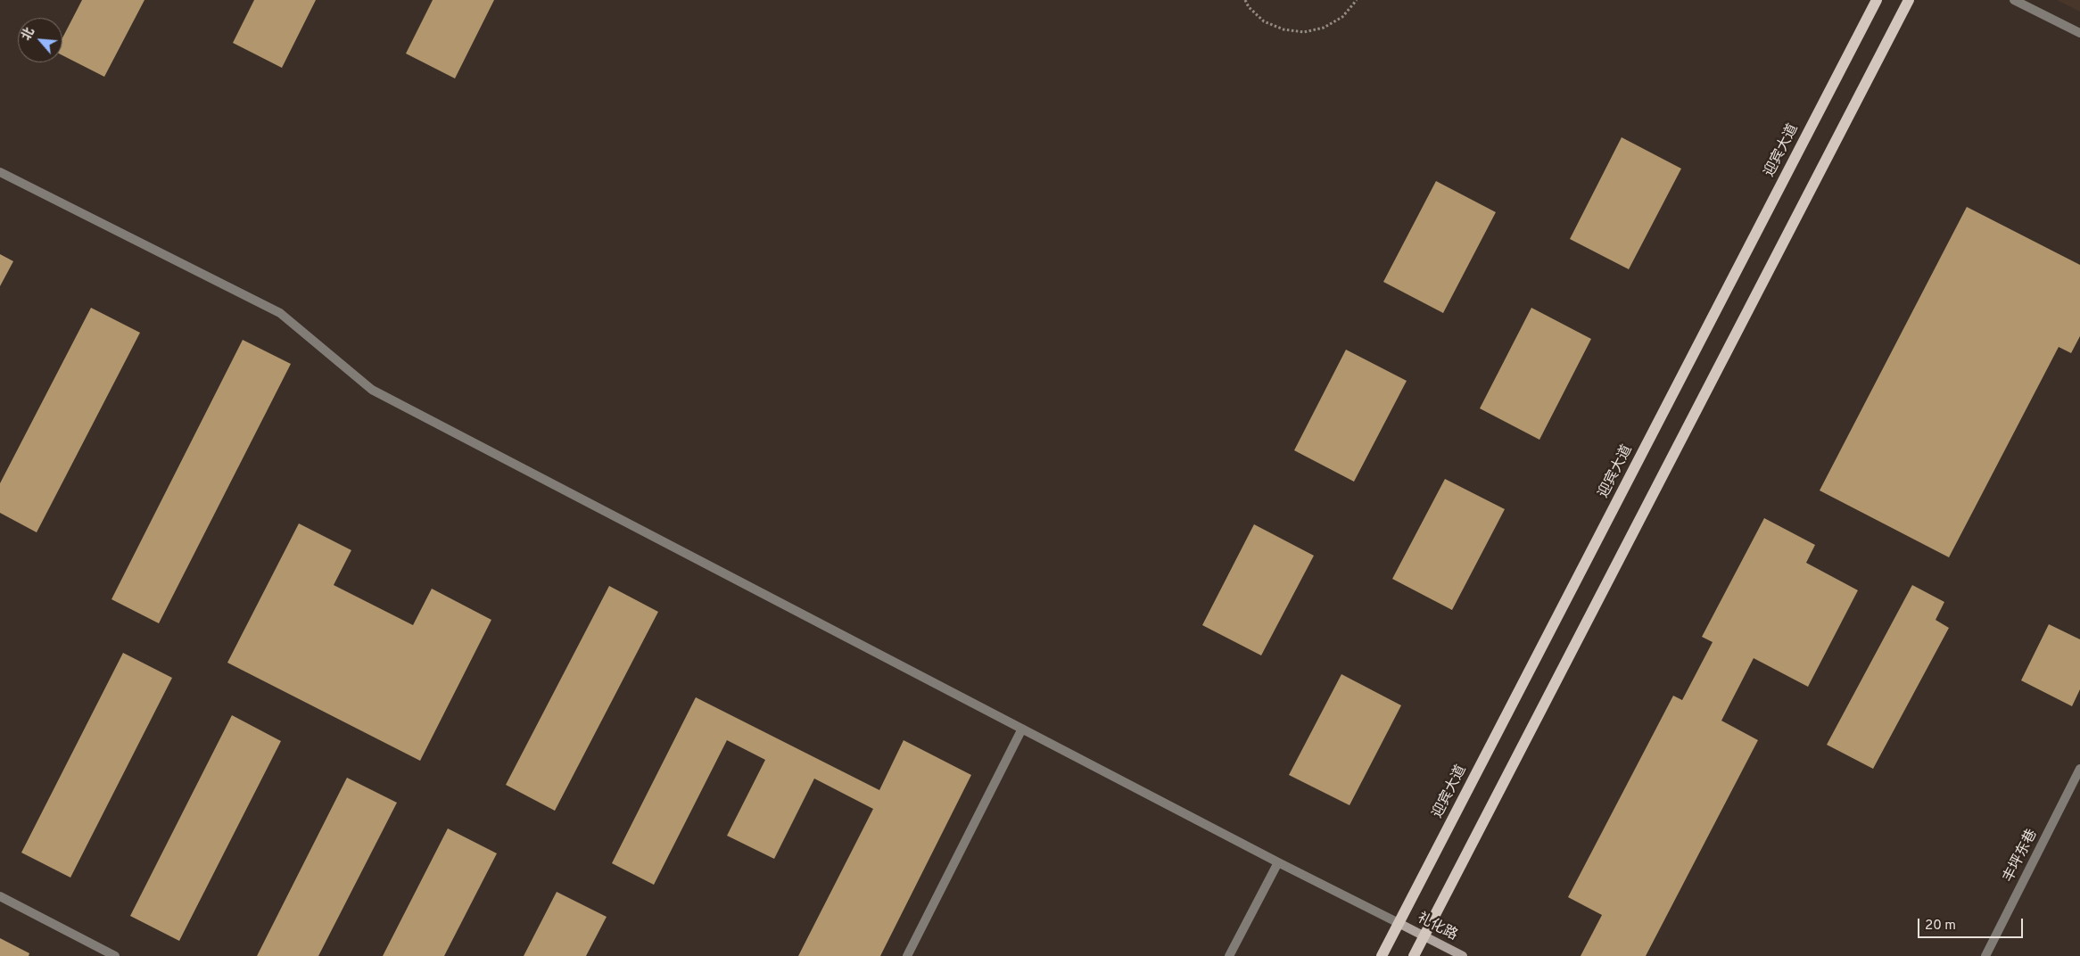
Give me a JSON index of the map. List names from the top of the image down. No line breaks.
{"streets":{"main road":["迎宾大道"],"street":["丰坪东巷","礼化路"]},"crossings":[["迎宾大道","礼化路"]],"scale_bar":"20 m","north":"top left"}
